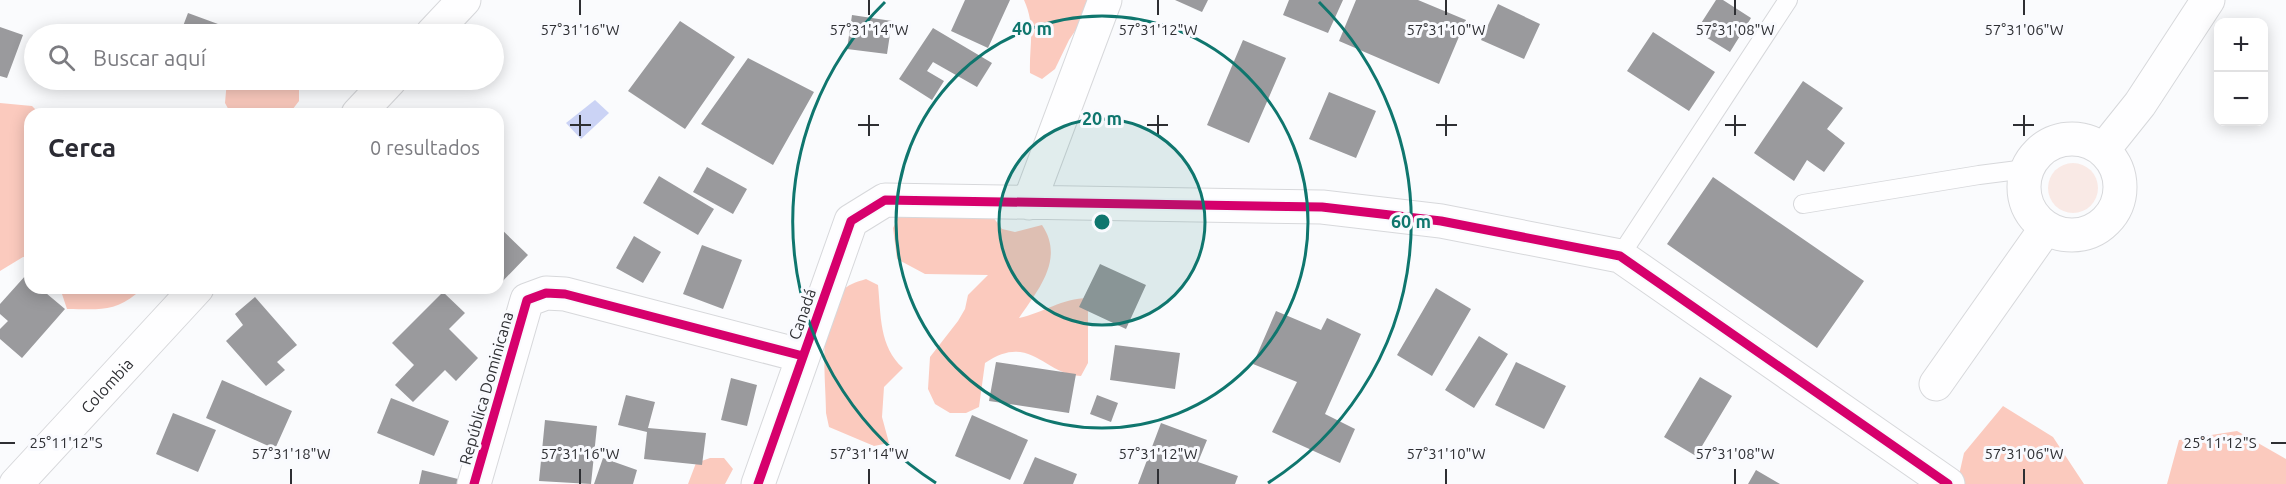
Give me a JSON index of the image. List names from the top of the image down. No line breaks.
{"streets":{"street":["Canadá","Colombia","República Dominicana"]},"crossings":[["Canadá","República Dominicana"]],"page":{"map_buttons":["+","−"],"search":"Buscar aquí","heading":["Cerca","0 resultados"]},"coordinates":["57°31'16\"W","57°31'14\"W","57°31'12\"W","57°31'10\"W","57°31'08\"W","57°31'06\"W","25°11'12\"S","57°31'18\"W"],"rings":["40 m","20 m","60 m"]}
